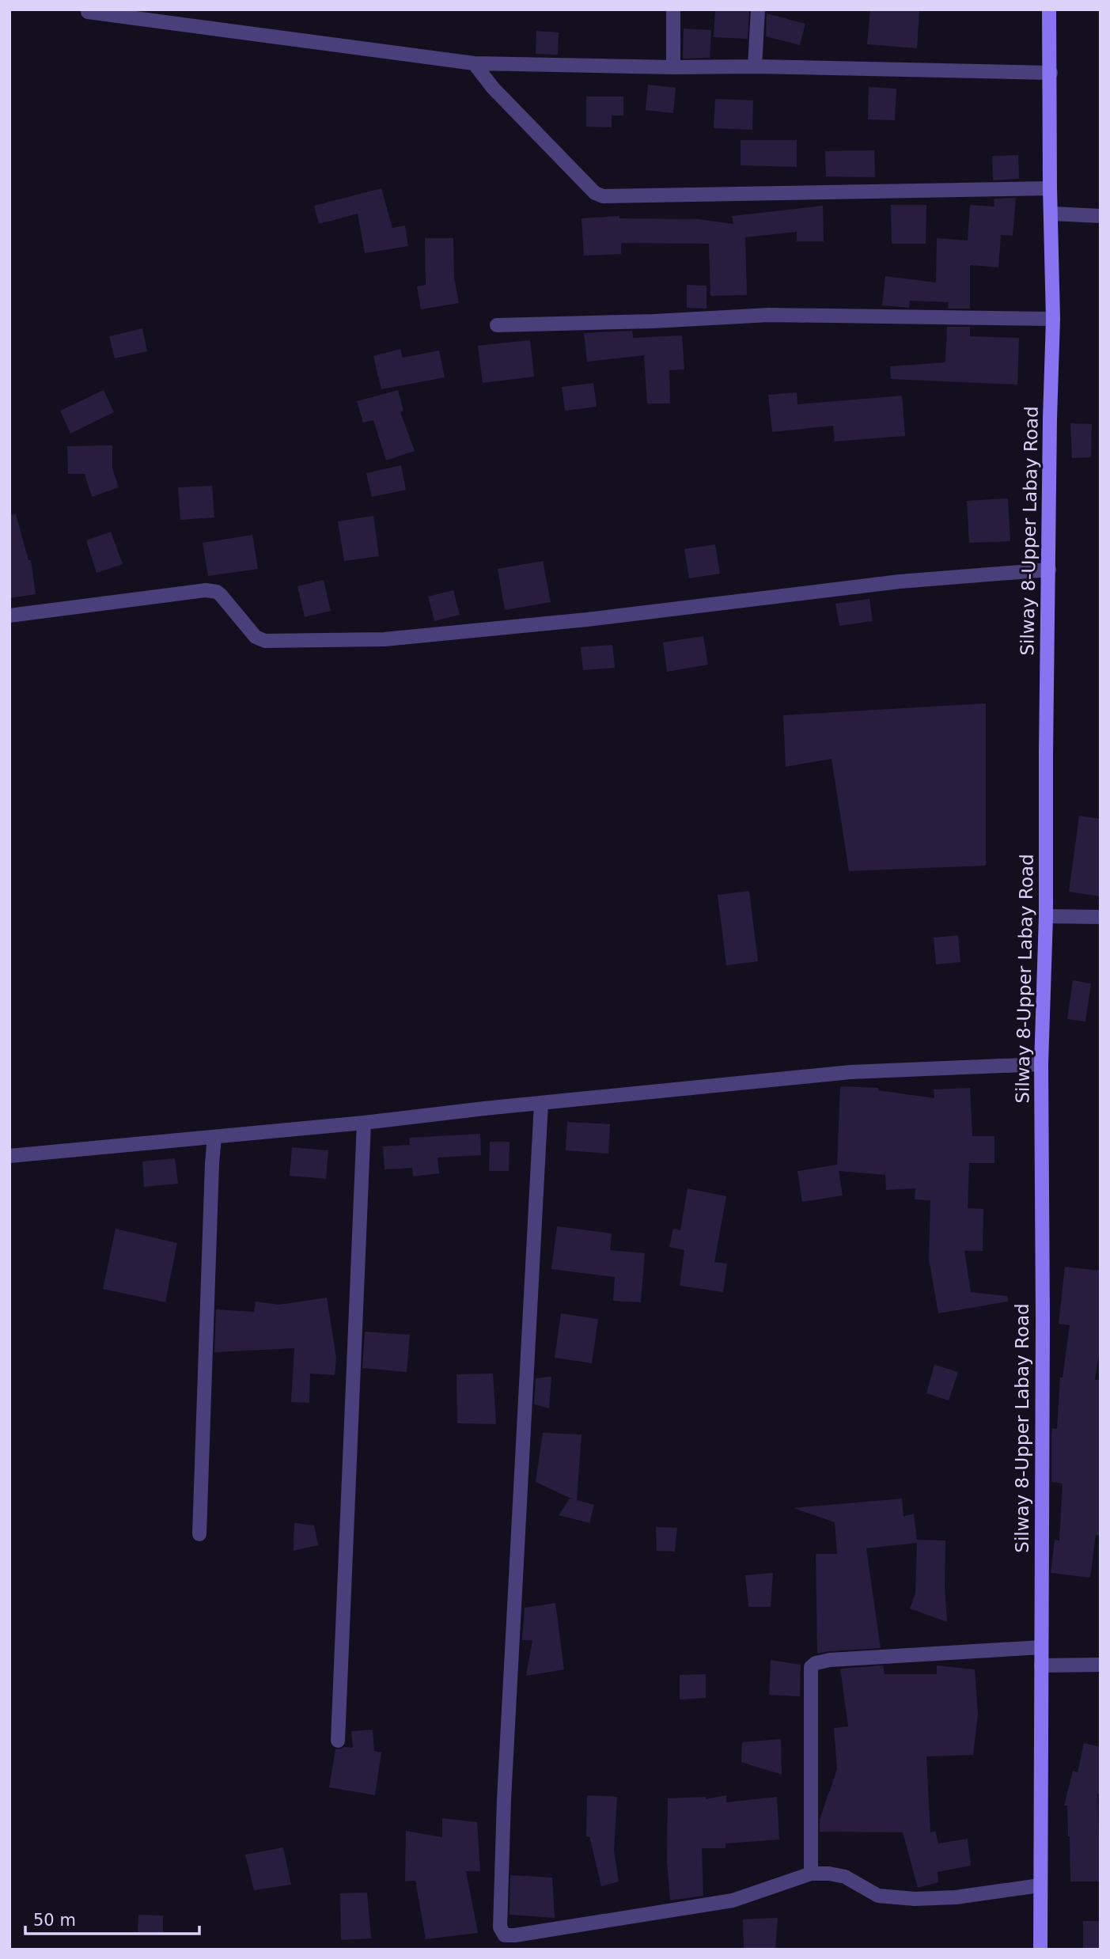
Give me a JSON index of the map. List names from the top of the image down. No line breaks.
{"streets":{"main road":["Silway 8-Upper Labay Road"]},"scale_bar":"50 m"}
